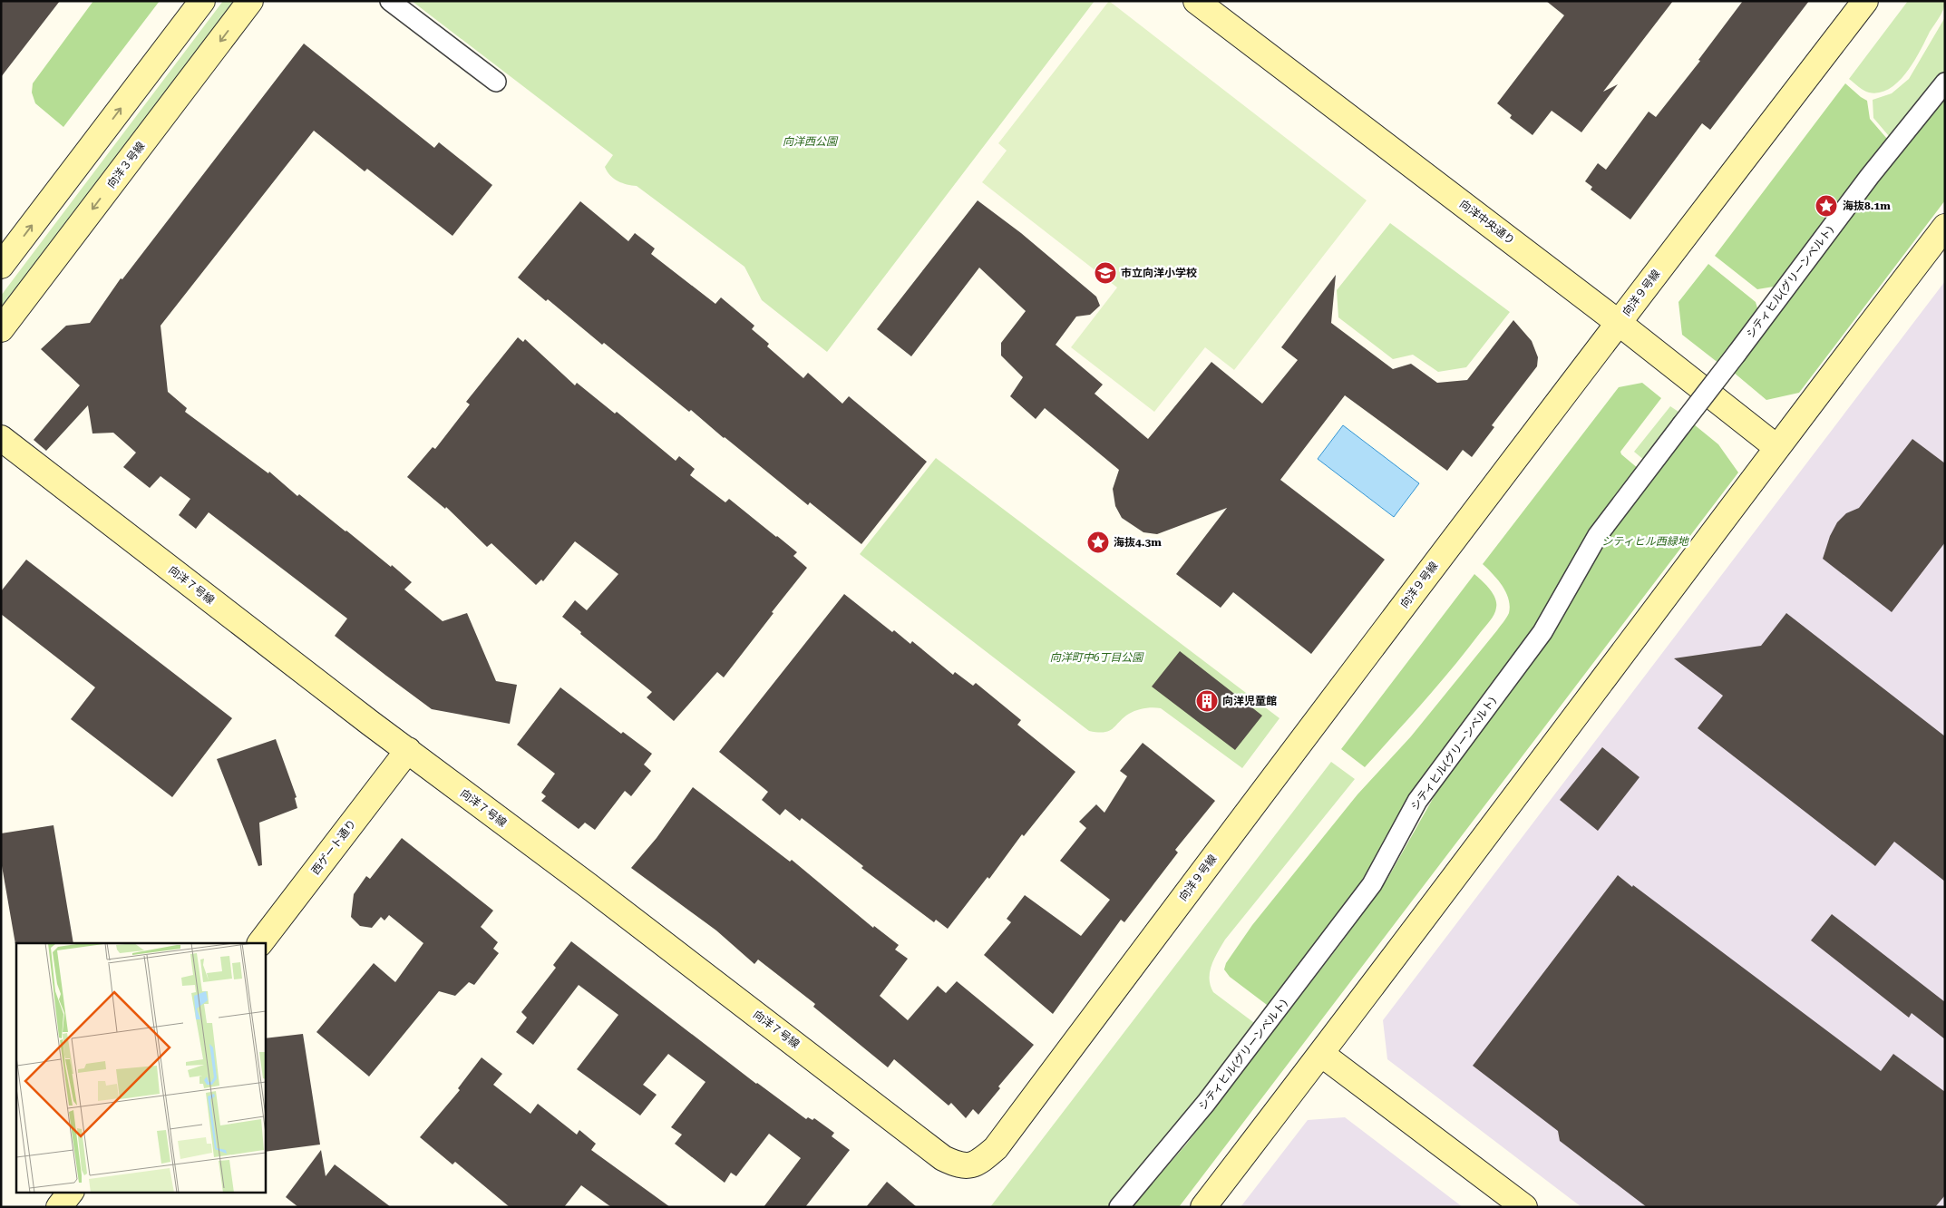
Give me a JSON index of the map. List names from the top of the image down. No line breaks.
{"streets":{"street":["向洋３号線","向洋中央通り","シティヒル(グリーンベルト)","向洋９号線","向洋７号線","西ゲート通り"]},"crossings":[["向洋中央通り","向洋９号線"],["向洋９号線","向洋７号線"],["向洋７号線","西ゲート通り"]],"parks":["向洋西公園","シティヒル西緑地","向洋町中6丁目公園"],"places":{"place":["海抜8.1m","海抜4.3m"],"school or university":["市立向洋小学校"],"building":["向洋児童館"]}}
